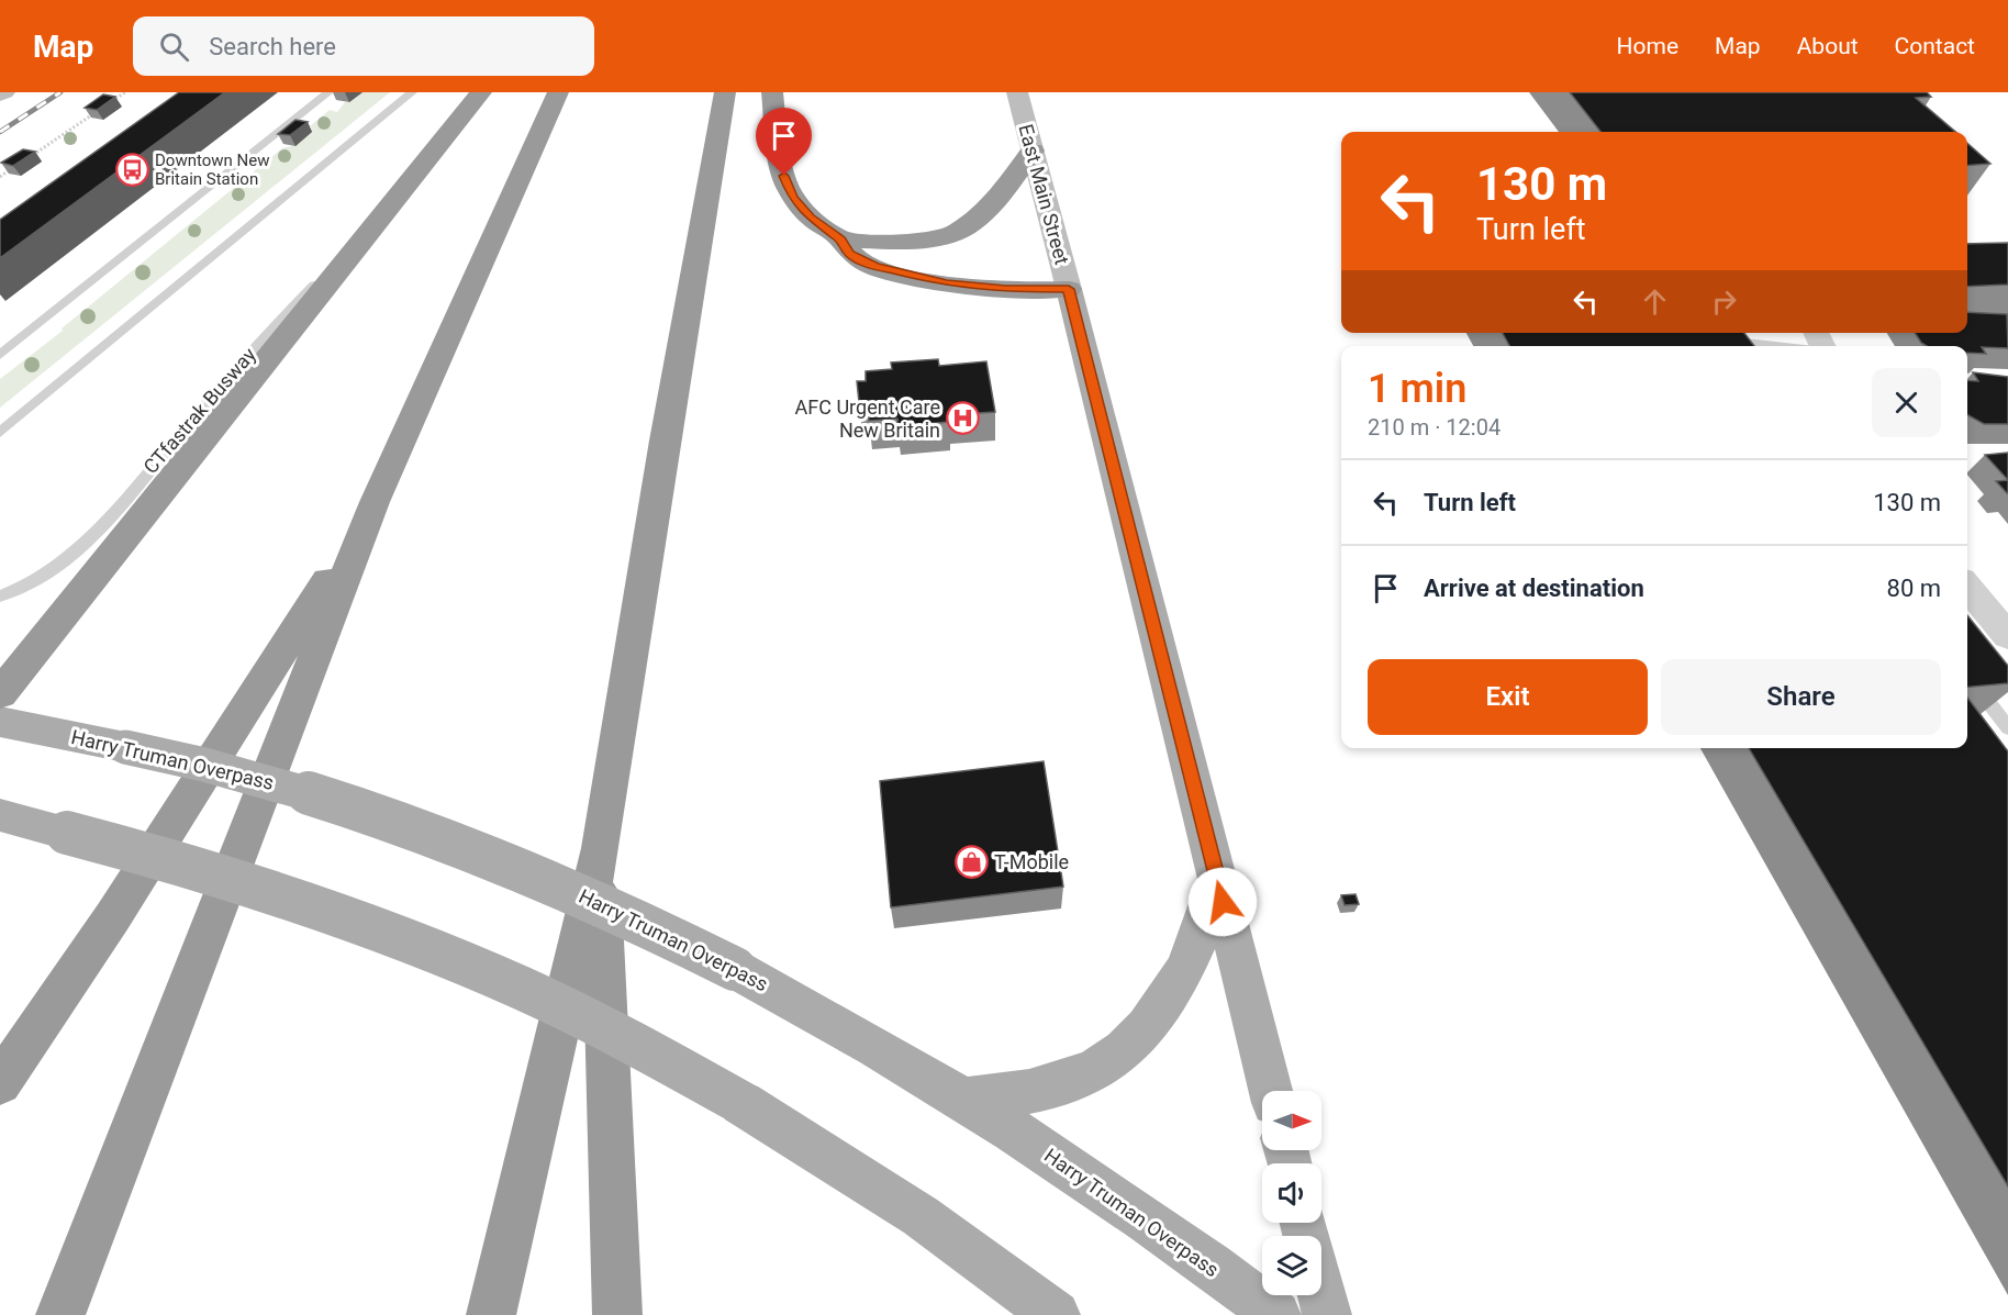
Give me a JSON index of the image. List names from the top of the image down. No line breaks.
{"streets":{"main road":["East Main Street","Harry Truman Overpass"],"lane":["CTfastrak Busway"]},"places":{"bus stop":["Downtown New Britain Station"],"hospital":["AFC Urgent Care New Britain"],"shop":["T-Mobile"]},"north":"right","page":{"header":"Map","search":"Search here","nav":["Home","Map","About","Contact"],"turn":["130 m","Turn left"],"heading":["1 min","210 m · 12:04"],"list":[{"name":"Turn left","value":"130 m"},{"name":"Arrive at destination","value":"80 m"}],"buttons":["Exit","Share"]}}
